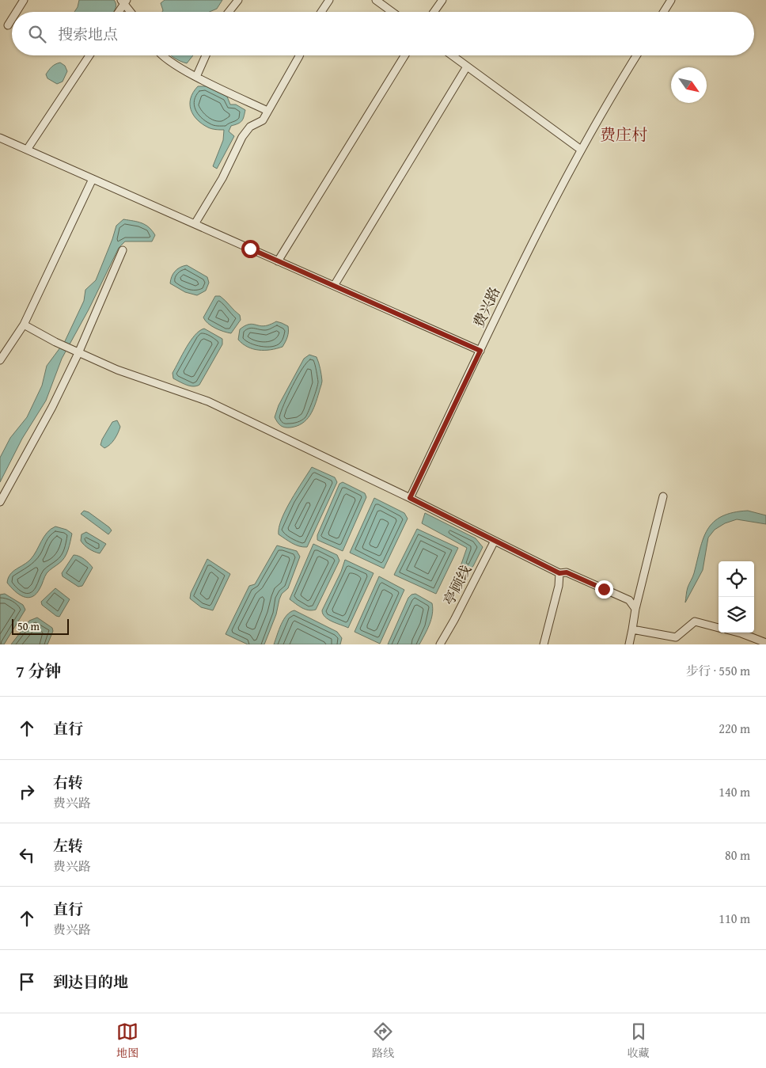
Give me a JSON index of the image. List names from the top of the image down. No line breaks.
{"streets":{"street":["费兴路","亭顾线"]},"districts":["费庄村"],"scale_bar":"50 m","north":"bottom right","page":{"search":"搜索地点","scale":"50 m","heading":["7 分钟","步行 · 550 m"],"list":[["直行","220 m"],["右转","费兴路","140 m"],["左转","费兴路","80 m"],["直行","费兴路","110 m"],"到达目的地"],"nav":["地图","路线","收藏"]}}
